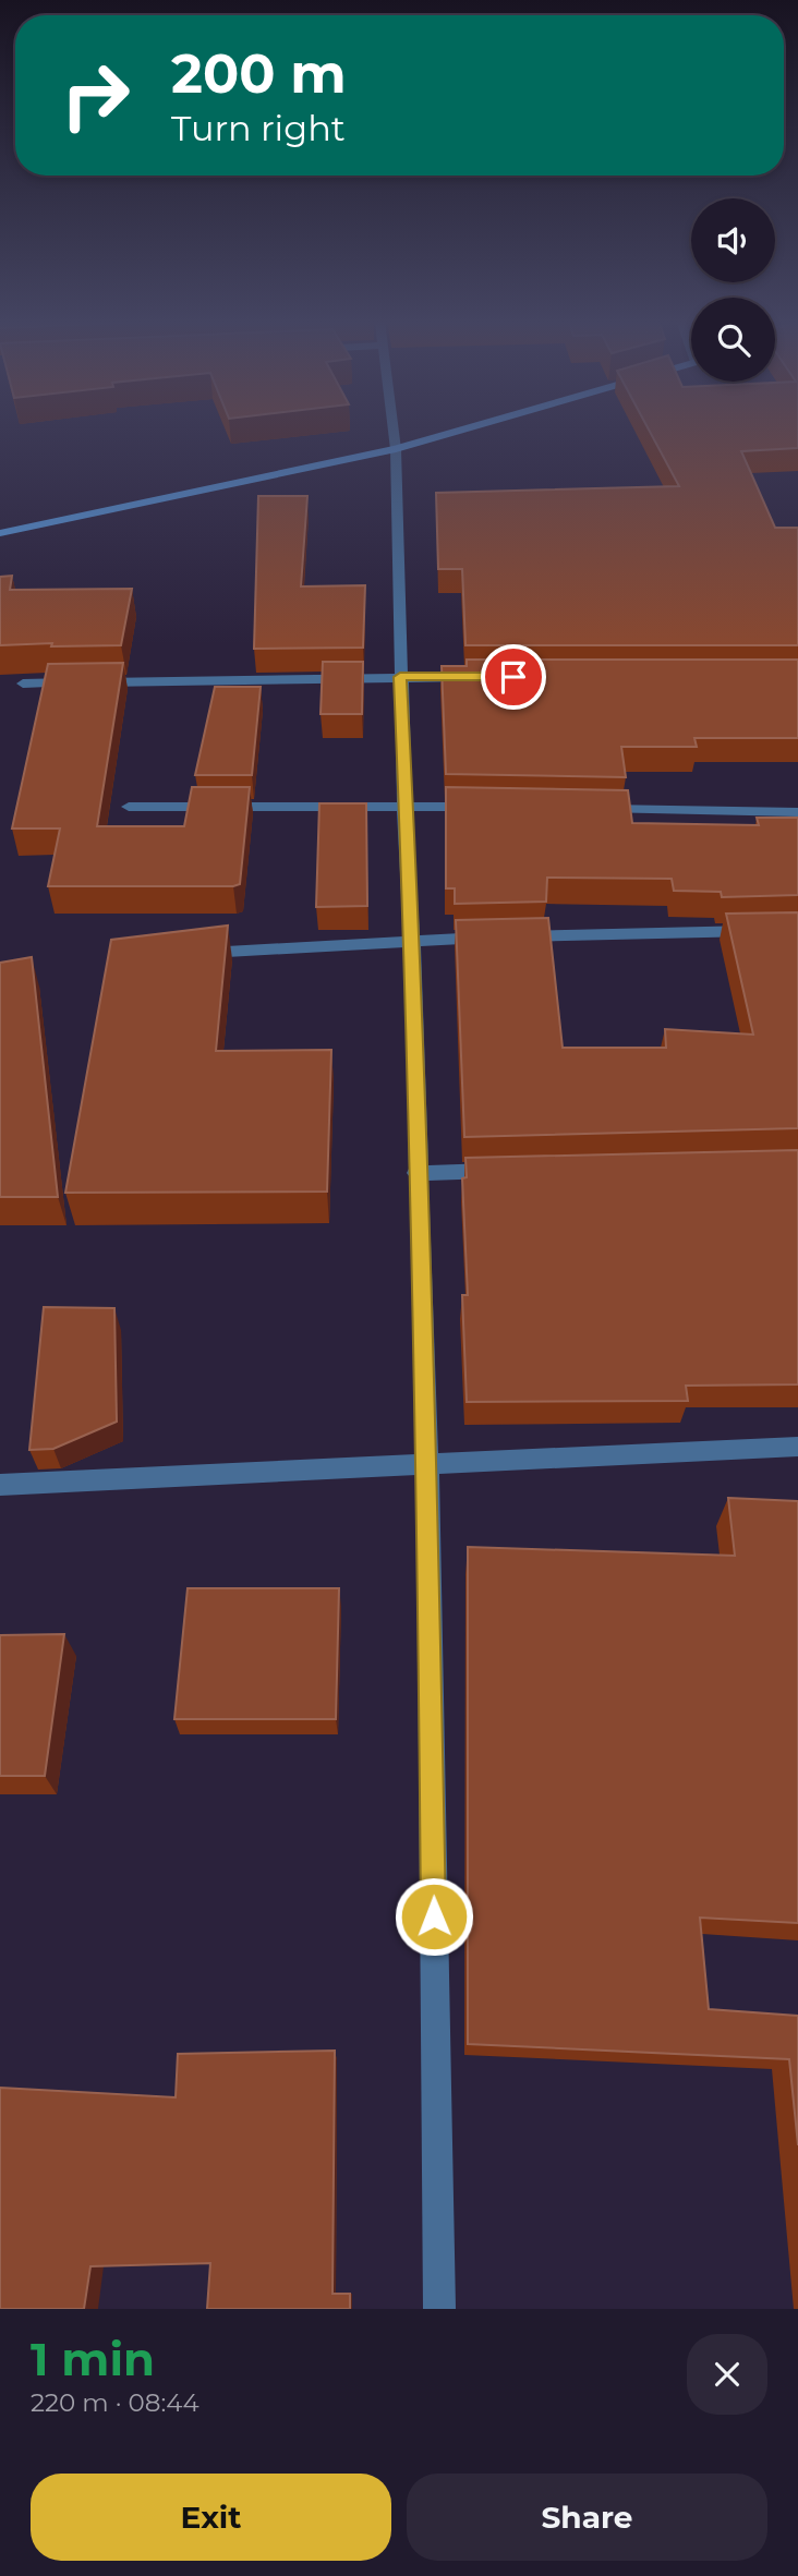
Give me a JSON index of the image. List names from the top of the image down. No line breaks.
{"page":{"turn":["200 m","Turn right"],"heading":["1 min","220 m · 08:44"],"buttons":["Exit","Share"]}}
